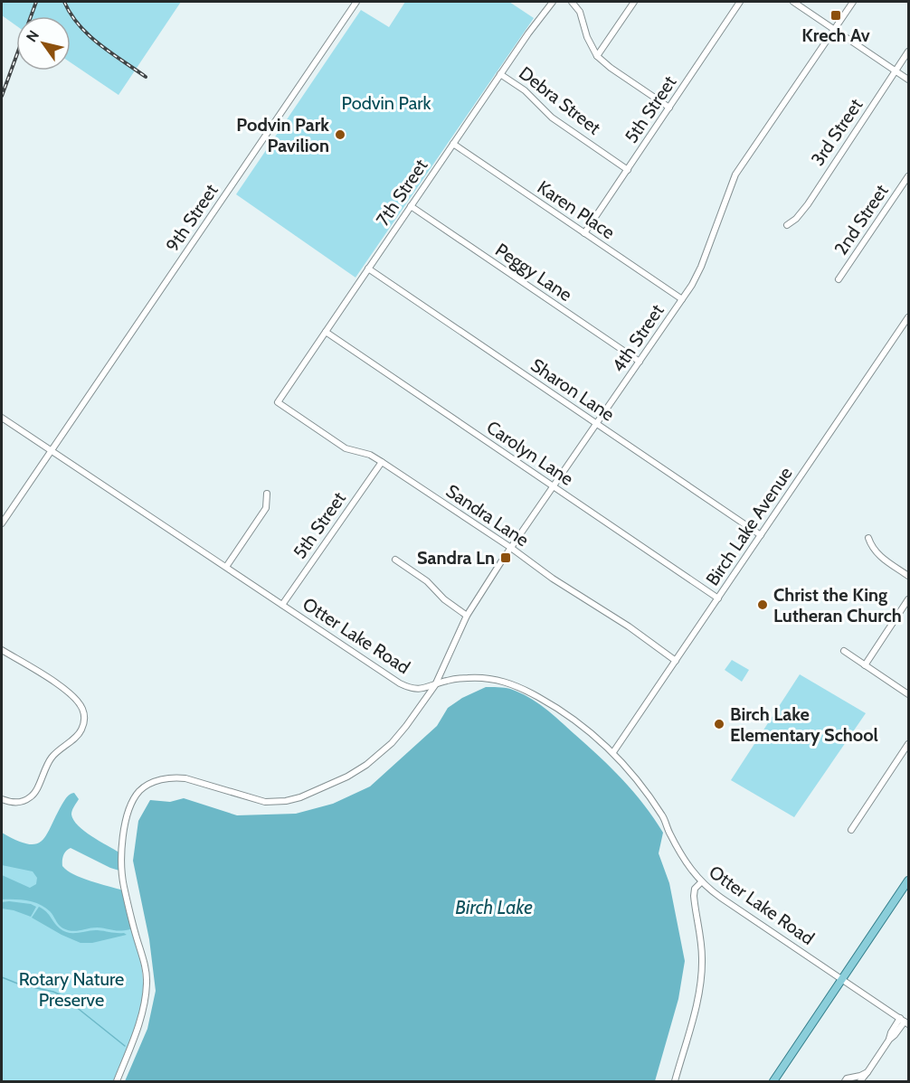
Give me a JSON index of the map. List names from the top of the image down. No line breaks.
{"streets":{"street":["Debra Street","5th Street","3rd Street","7th Street","Karen Place","9th Street","2nd Street","Peggy Lane","4th Street","Sharon Lane","Carolyn Lane","Sandra Lane","Birch Lake Avenue","Otter Lake Road"]},"crossings":[["Debra Street","5th Street"],["Debra Street","7th Street"],["5th Street","Karen Place"],["5th Street","Sandra Lane"],["5th Street","Otter Lake Road"],["7th Street","Karen Place"],["7th Street","Peggy Lane"],["7th Street","Sharon Lane"],["7th Street","Carolyn Lane"],["7th Street","Sandra Lane"],["Karen Place","4th Street"],["9th Street","Otter Lake Road"],["Peggy Lane","4th Street"],["4th Street","Sharon Lane"],["4th Street","Carolyn Lane"],["4th Street","Sandra Lane"],["4th Street","Otter Lake Road"],["Sharon Lane","Birch Lake Avenue"],["Carolyn Lane","Birch Lake Avenue"],["Sandra Lane","Birch Lake Avenue"],["Birch Lake Avenue","Otter Lake Road"]],"water":["Birch Lake"],"parks":["Podvin Park","Rotary Nature Preserve"],"places":{"transit":["Krech Av","Sandra Ln"],"other":["Podvin Park Pavilion","Christ the King Lutheran Church","Birch Lake Elementary School"]},"north":"top left"}
